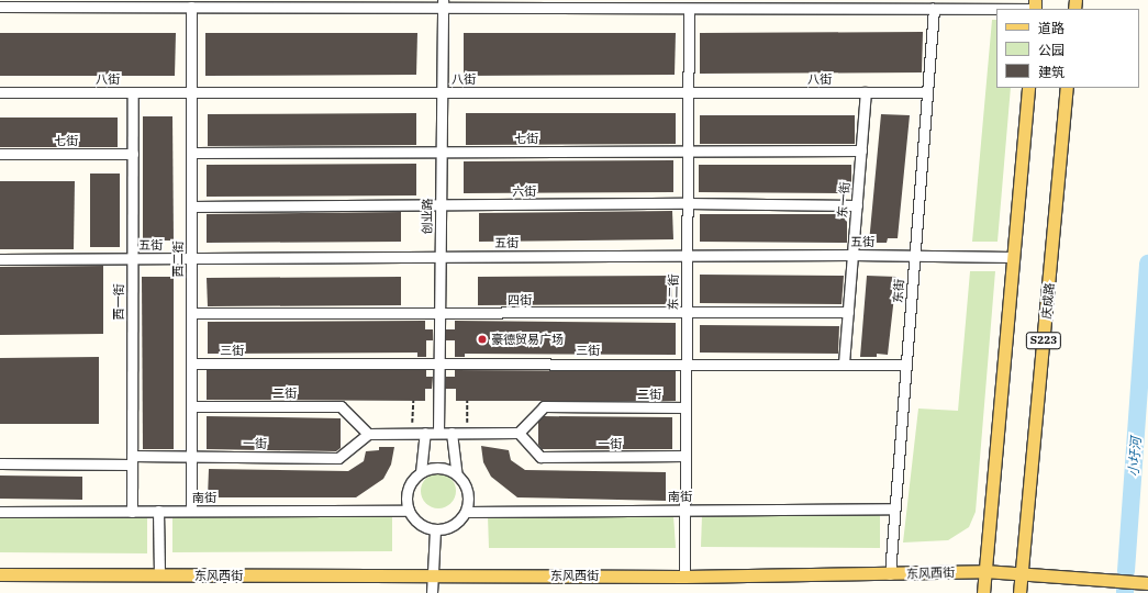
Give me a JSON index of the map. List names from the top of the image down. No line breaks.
{"streets":{"main road":["庆成路","S223","东风西街"],"street":["八街","七街","六街","东一街","创业路","五街","西二街","东街","东二街","四街","西一街","三街","二街","一街","南街"]},"crossings":[["八街","东一街"],["八街","创业路"],["八街","西二街"],["八街","东街"],["八街","东二街"],["八街","西一街"],["七街","东一街"],["七街","创业路"],["七街","西二街"],["七街","东二街"],["七街","西一街"],["六街","东一街"],["六街","创业路"],["六街","西二街"],["六街","东二街"],["东一街","五街"],["东一街","四街"],["东一街","三街"],["创业路","五街"],["创业路","四街"],["创业路","三街"],["五街","西二街"],["五街","东街"],["五街","东二街"],["五街","西一街"],["西二街","四街"],["西二街","三街"],["西二街","二街"],["西二街","一街"],["西二街","南街"],["东街","三街"],["东街","南街"],["东街","东风西街"],["东二街","四街"],["东二街","三街"],["东二街","二街"],["东二街","一街"],["东二街","南街"],["东二街","东风西街"],["庆成路","东风西街"],["西一街","一街"],["西一街","南街"],["二街","一街"]],"water":["小圩河"],"places":["豪德贸易广场"],"legend":["道路","公园","建筑"]}
